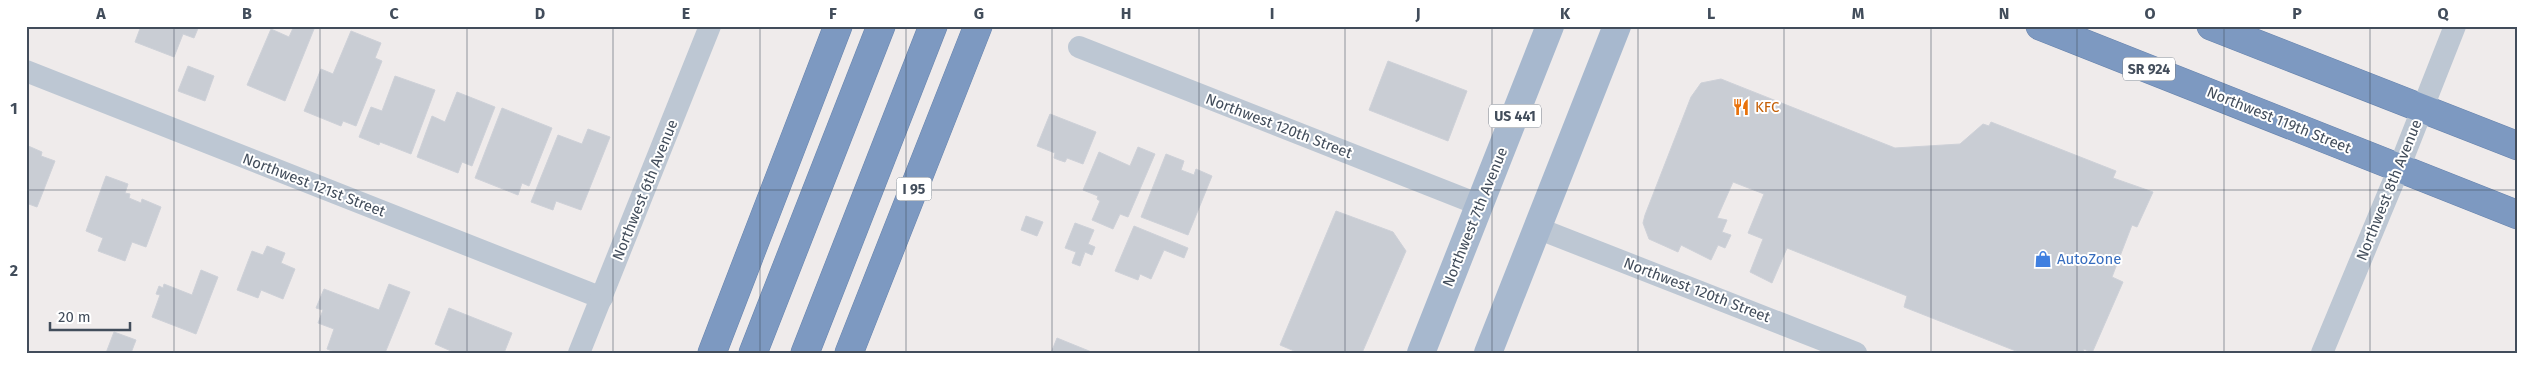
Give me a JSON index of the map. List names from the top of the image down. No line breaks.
{"streets":{"highway":["SR 924","Northwest 119th Street","I 95"],"main road":["US 441","Northwest 7th Avenue"],"street":["Northwest 120th Street","Northwest 121st Street","Northwest 6th Avenue","Northwest 8th Avenue"]},"crossings":[["Northwest 119th Street","Northwest 8th Avenue"],["Northwest 120th Street","Northwest 7th Avenue"],["Northwest 121st Street","Northwest 6th Avenue"]],"places":{"restaurant":["KFC"],"shop":["AutoZone"]},"scale_bar":"20 m","grid":{"columns":["A","B","C","D","E","F","G","H","I","J","K","L","M","N","O","P","Q"],"rows":["1","2"]}}
